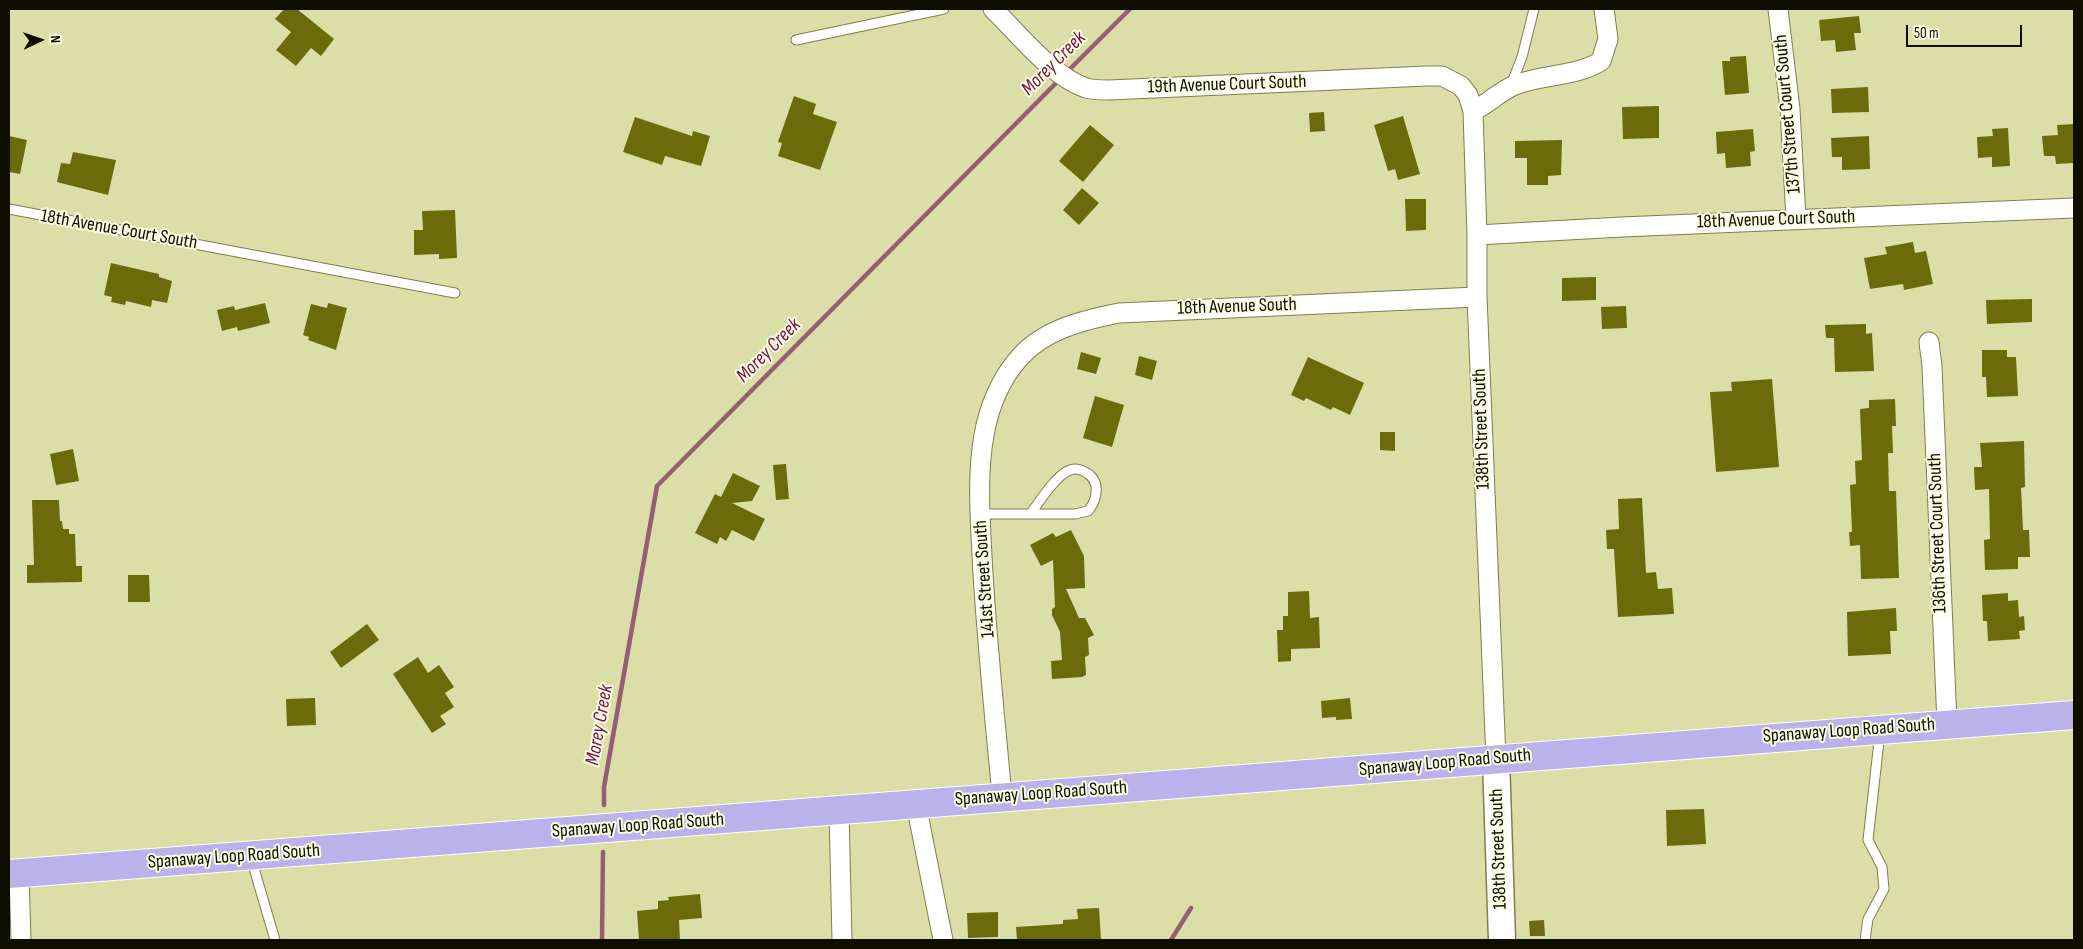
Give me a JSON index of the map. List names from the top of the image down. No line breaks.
{"streets":{"main road":["Spanaway Loop Road South"],"street":["19th Avenue Court South","137th Street Court South","18th Avenue Court South","18th Avenue South","138th Street South","136th Street Court South","141st Street South"]},"crossings":[["19th Avenue Court South","138th Street South"],["137th Street Court South","18th Avenue Court South"],["18th Avenue Court South","138th Street South"],["18th Avenue South","138th Street South"],["18th Avenue South","141st Street South"],["138th Street South","Spanaway Loop Road South"],["136th Street Court South","Spanaway Loop Road South"],["141st Street South","Spanaway Loop Road South"]],"water":["Morey Creek"],"scale_bar":"50 m","north":"right"}
